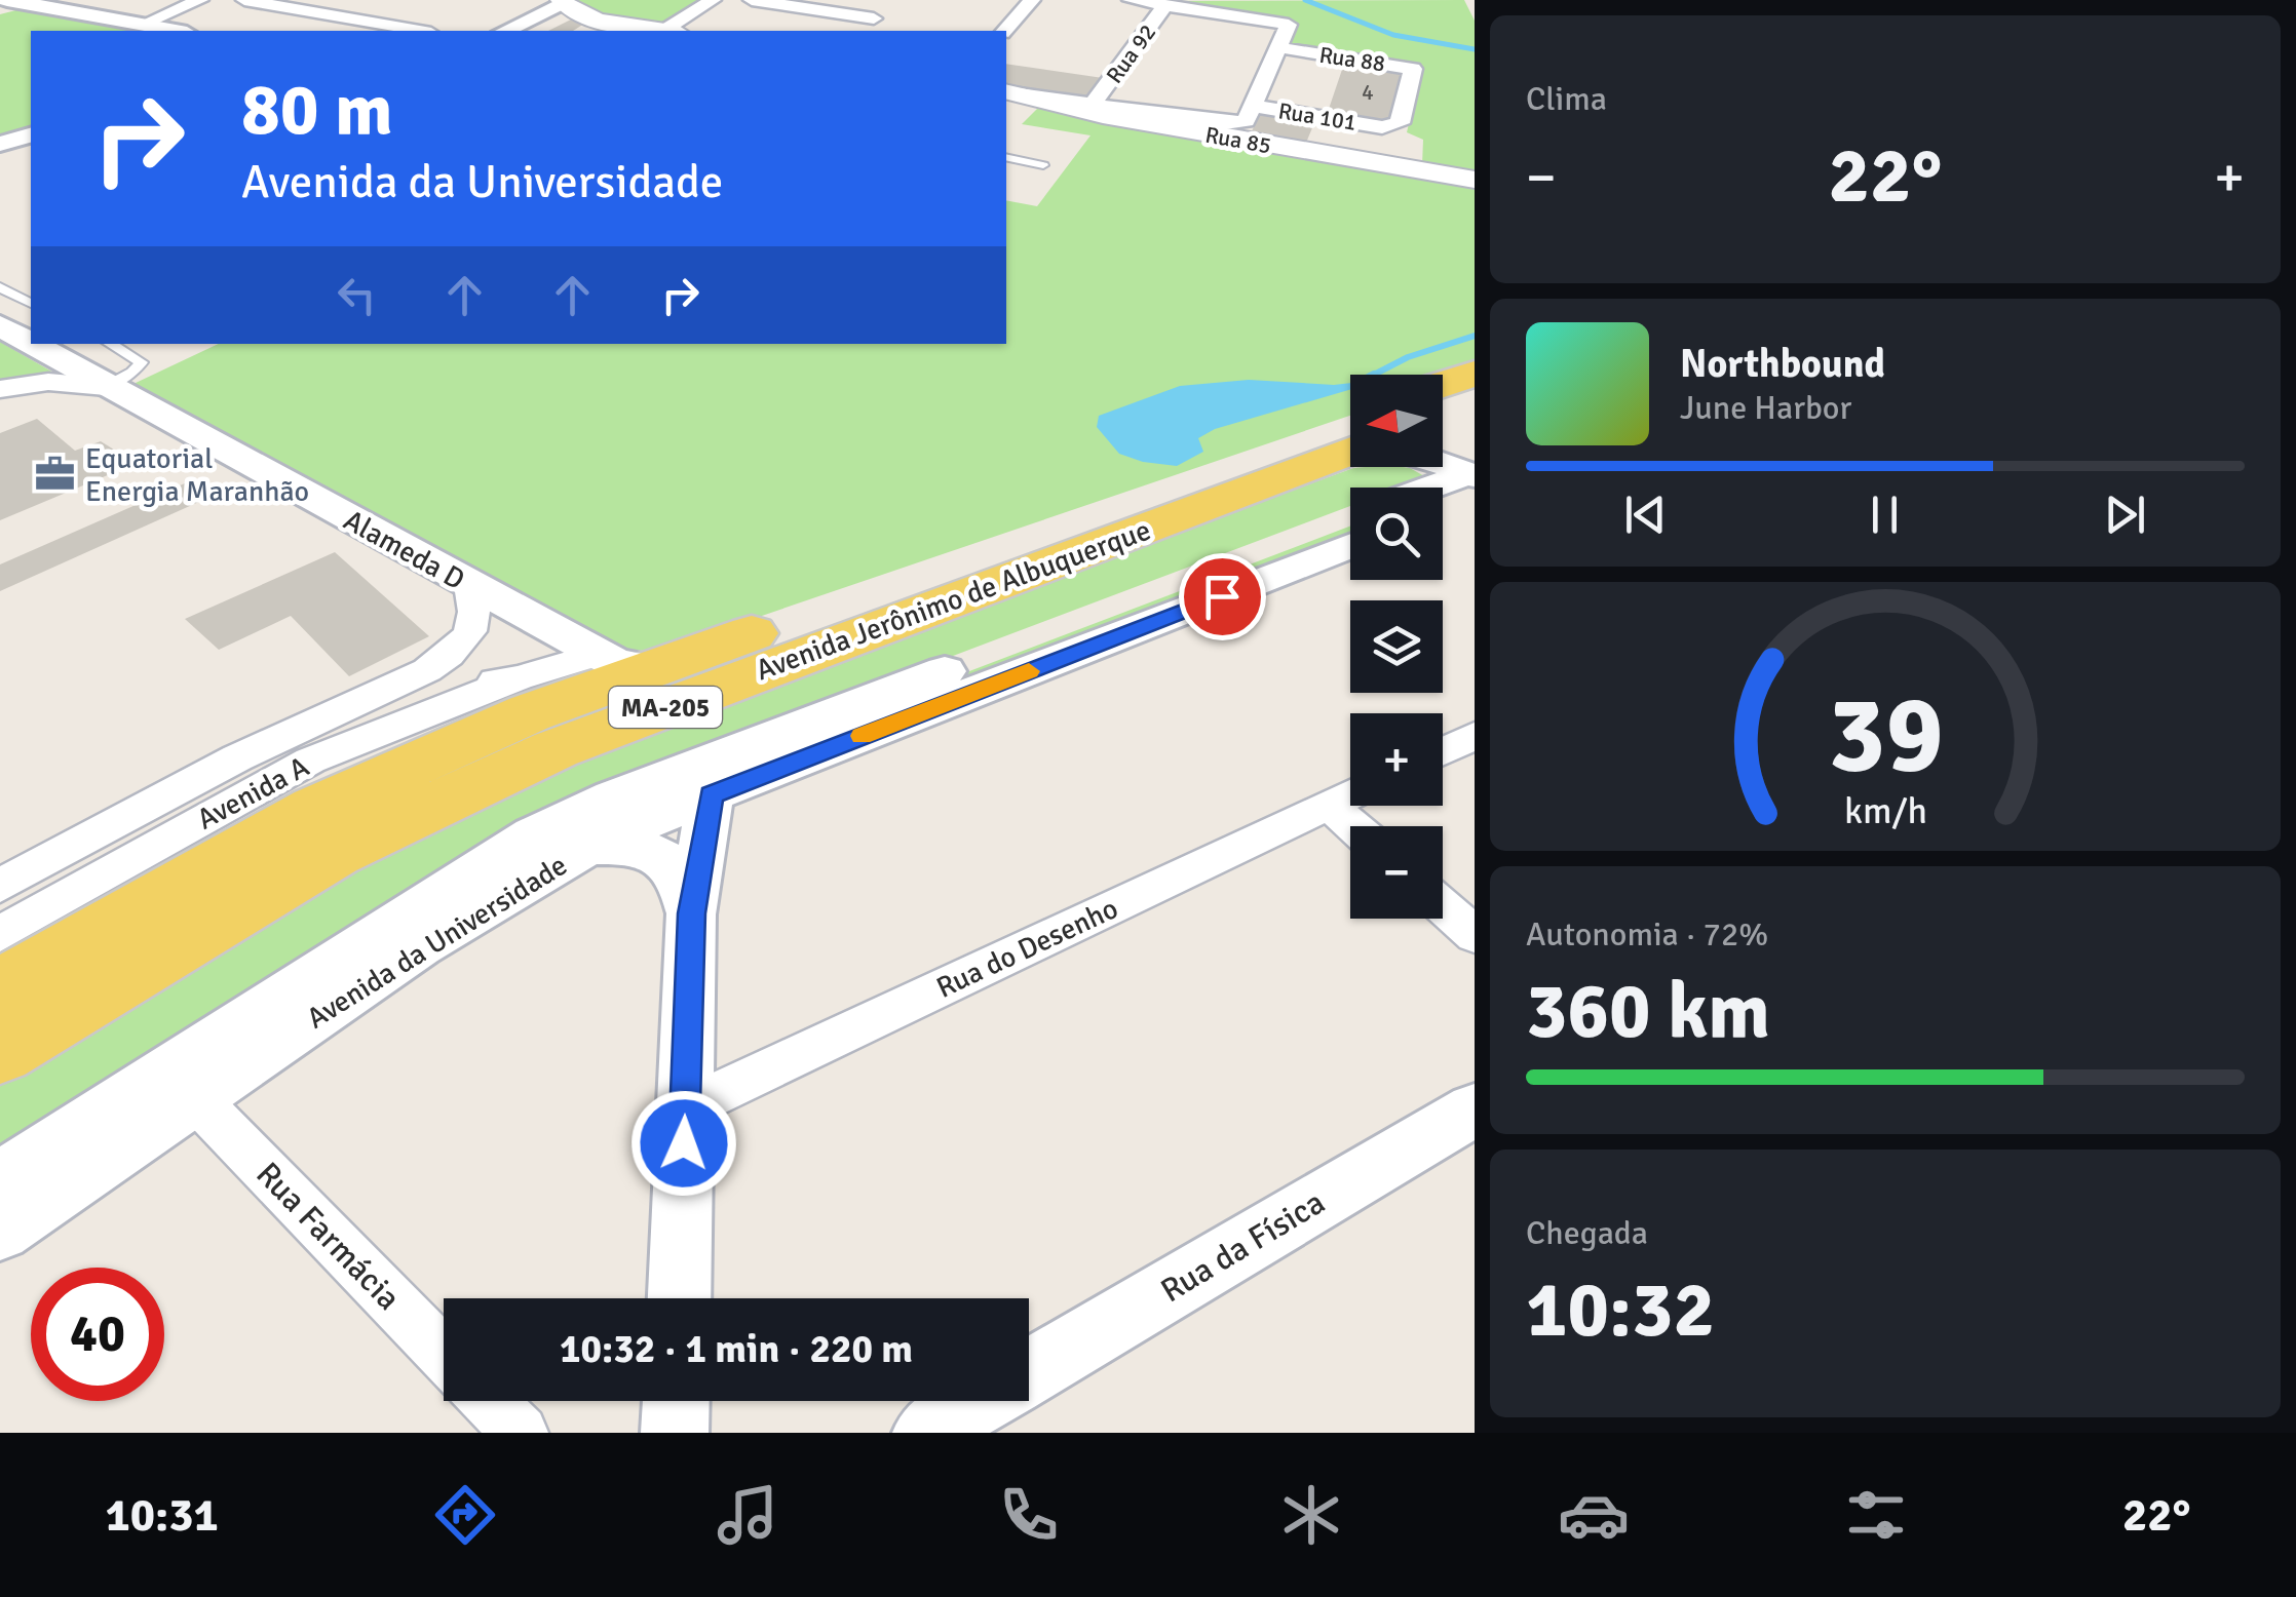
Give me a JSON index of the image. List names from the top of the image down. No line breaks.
{"streets":{"main road":["Rua 85","Avenida Jerônimo de Albuquerque","MA-205"],"street":["Rua 92","Rua 88","Rua 101","Alameda D","Avenida A","Avenida da Universidade","Rua do Desenho","Rua Farmácia","Rua da Física"]},"crossings":[["Rua 92","Rua 85"],["Rua 88","Rua 101"],["Rua 101","Rua 85"],["Alameda D","Avenida Jerônimo de Albuquerque"],["Alameda D","Avenida A"],["Avenida Jerônimo de Albuquerque","Avenida A"],["Avenida da Universidade","Rua Farmácia"]],"places":{"office":["Equatorial Energia Maranhão"]},"house_numbers":["4"],"north":"left","page":{"tile":["Clima",["Autonomia · 72%","360 km"],["Chegada","10:32"]],"turn":["80 m","Avenida da Universidade"],"heat":["−","22°","+"],"song":["Northbound","June Harbor"],"map_buttons":["+","−"],"limit":"40","trip":"10:32 · 1 min · 220 m","tabs":["10:31","22°"],"gauge":["39","km/h"]}}
